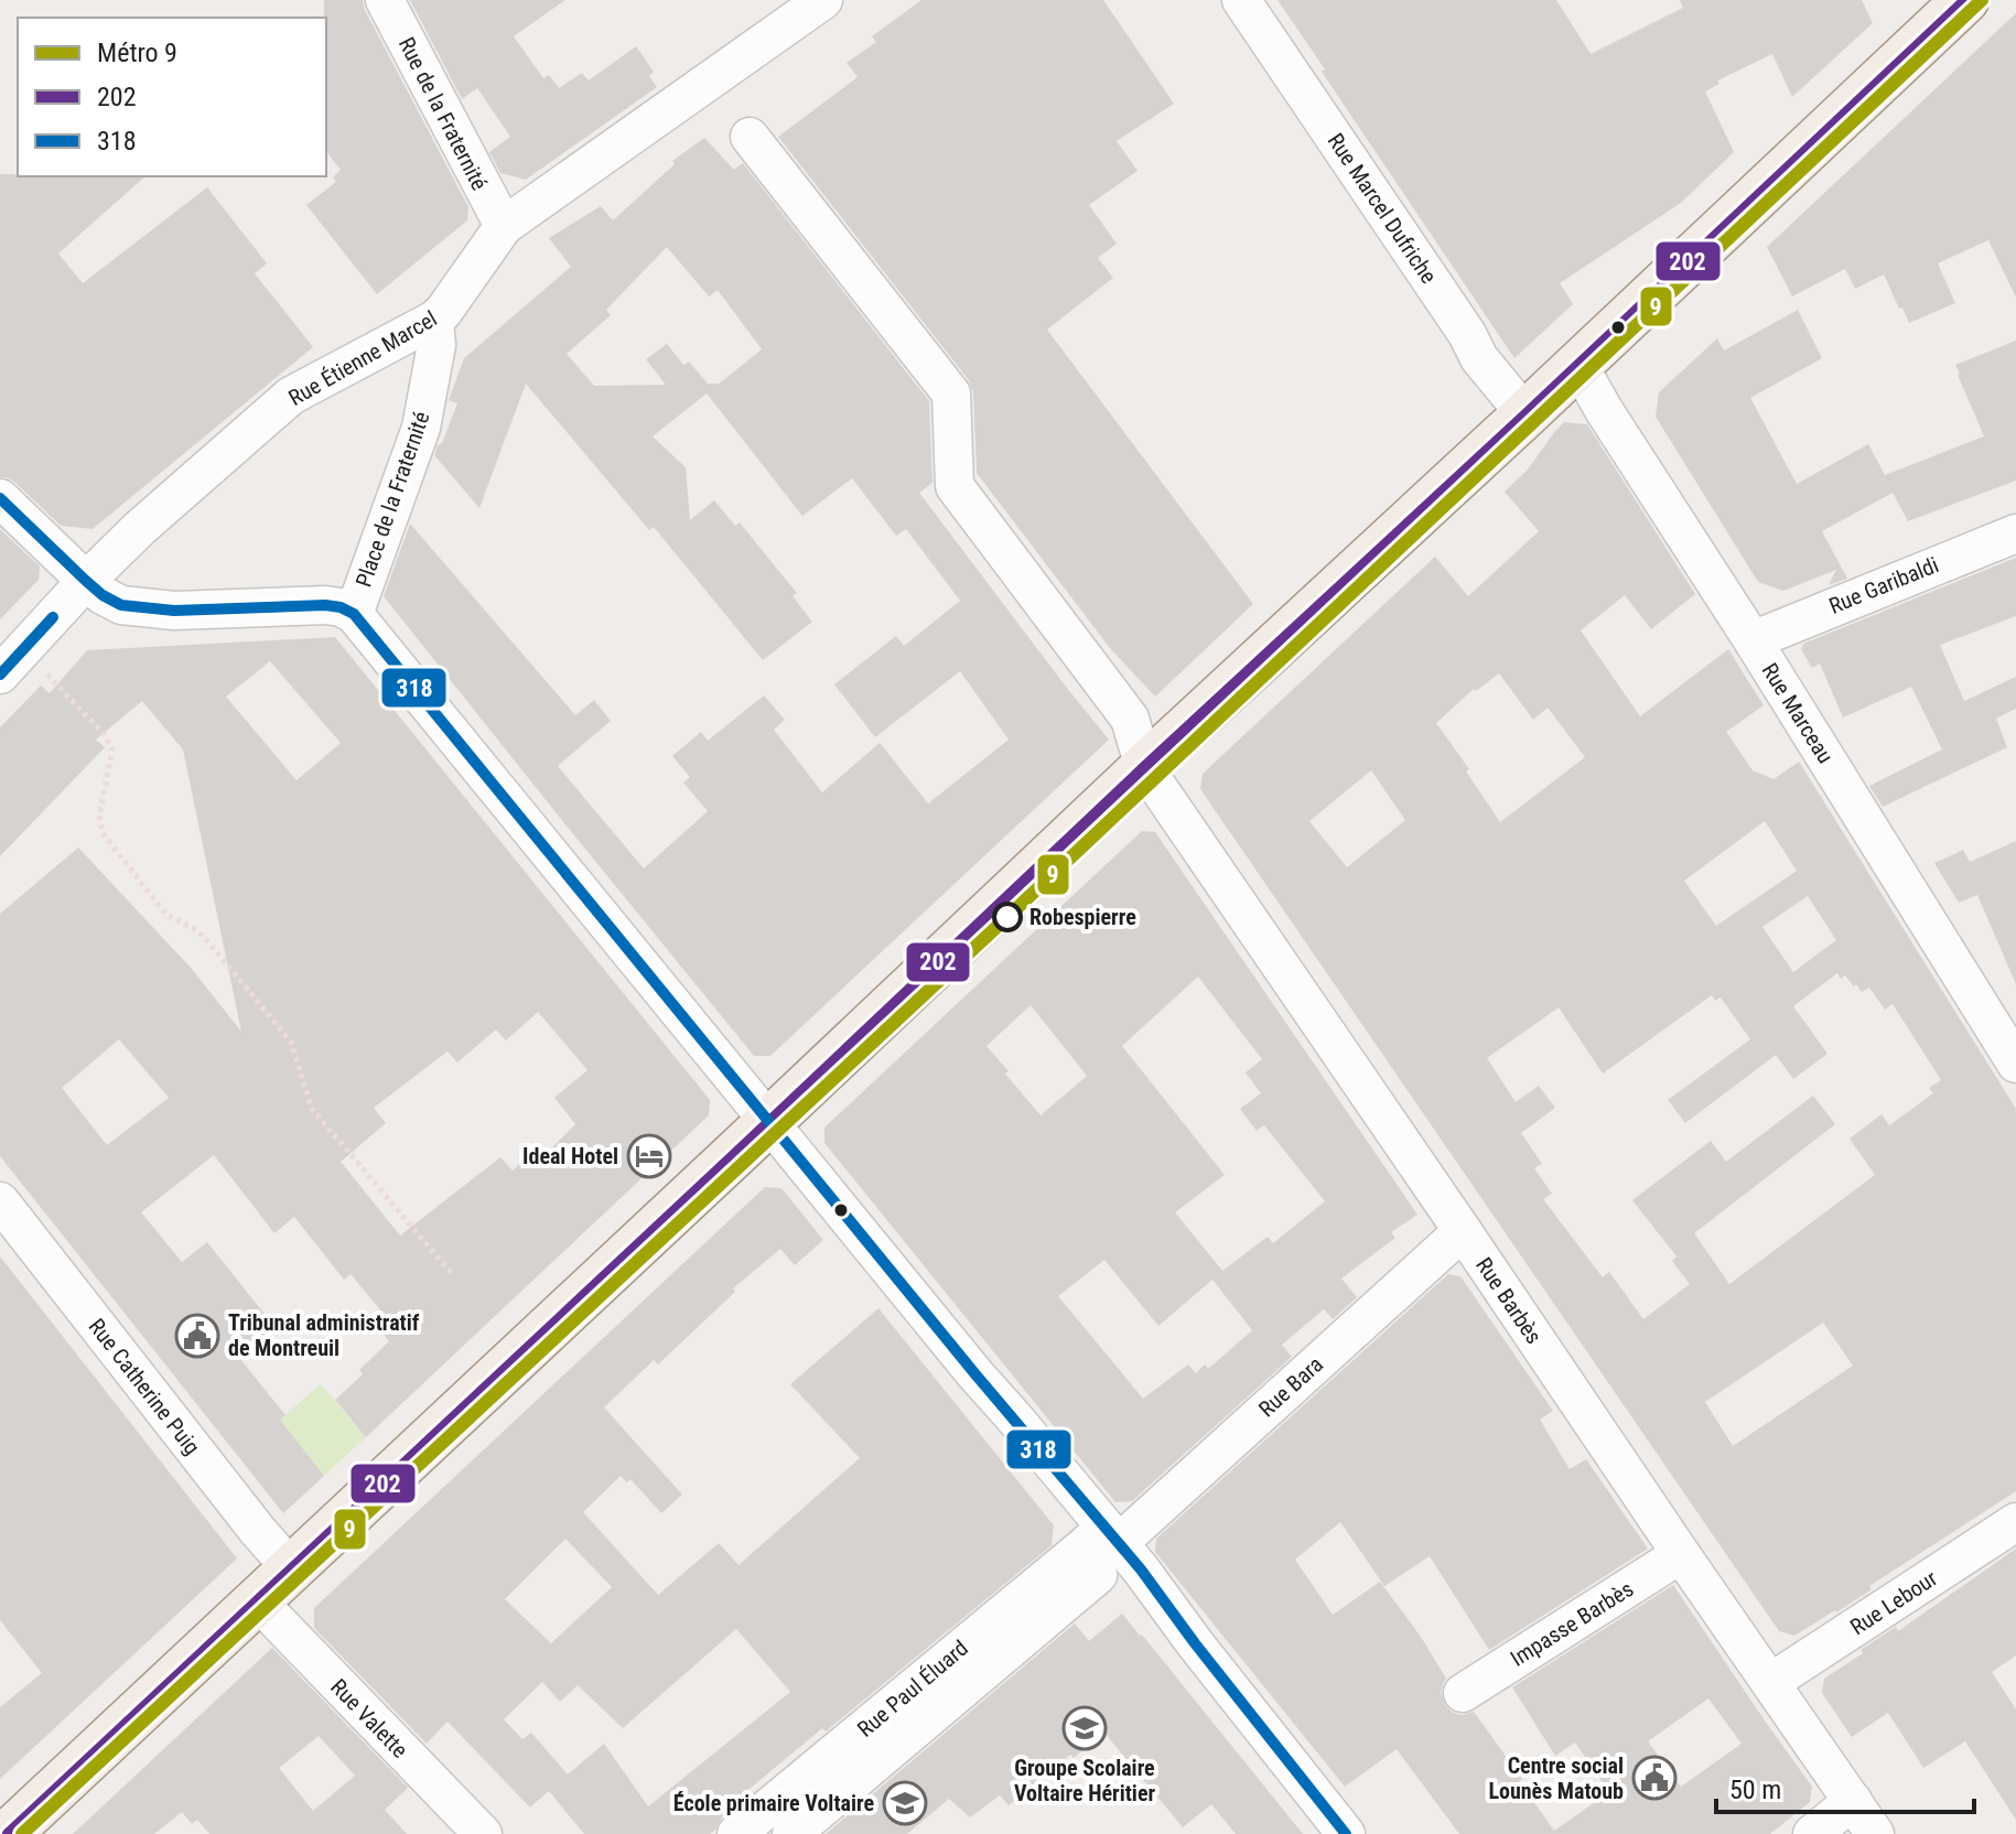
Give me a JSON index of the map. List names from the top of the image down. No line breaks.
{"streets":{"street":["Rue de la Fraternité","Rue Marcel Dufriche","Rue Étienne Marcel","Place de la Fraternité","Rue Garibaldi","Rue Marceau","Rue Barbès","Rue Catherine Puig","Rue Bara","Rue Lebour","Impasse Barbès","Rue Paul Éluard","Rue Valette"]},"crossings":[["Rue de la Fraternité","Rue Étienne Marcel"],["Rue Étienne Marcel","Place de la Fraternité"],["Rue Garibaldi","Rue Marceau"],["Rue Barbès","Rue Bara"],["Rue Barbès","Rue Lebour"],["Rue Barbès","Impasse Barbès"],["Rue Bara","Rue Paul Éluard"]],"places":{"other":["Robespierre"],"hotel":["Ideal Hotel"],"public building":["Tribunal administratif de Montreuil","Centre social Lounès Matoub"],"school or university":["Groupe Scolaire Voltaire Héritier","École primaire Voltaire"]},"lines":["metro line 9","transit line 202","transit line 318"],"legend":["Métro 9","202","318"],"scale_bar":"50 m"}
